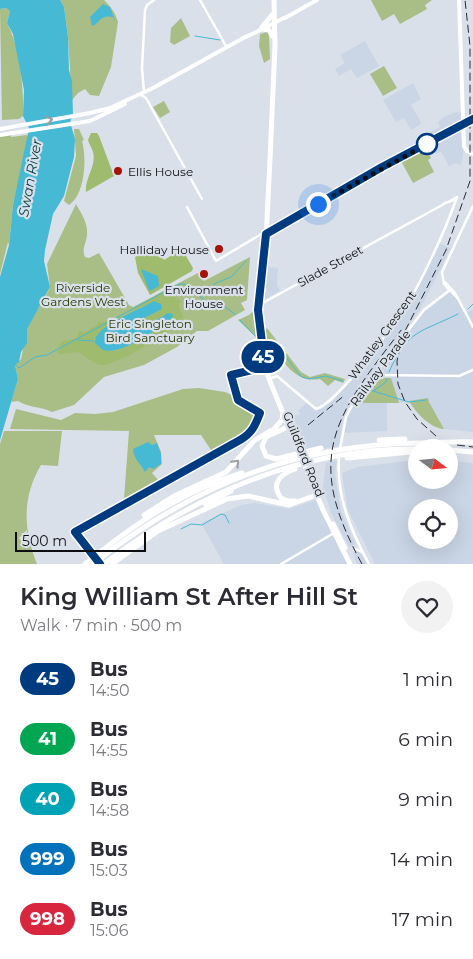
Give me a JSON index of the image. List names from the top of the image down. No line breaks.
{"streets":{"highway":["Guildford Road"],"street":["Slade Street","Whatley Crescent","Railway Parade"]},"crossings":[["Slade Street","Whatley Crescent"],["Slade Street","Guildford Road"],["Whatley Crescent","Guildford Road"]],"water":["Swan River"],"parks":["Riverside Gardens West","Eric Singleton Bird Sanctuary"],"places":["Ellis House","Halliday House","Environment House"],"lines":["bus line 45"],"scale_bar":"500 m","north":"right","page":{"on_map":"45","scale":"500 m","heading":["King William St After Hill St","Walk · 7 min · 500 m"],"list":[{"mark":"45","name":"Bus","note":"14:50","value":"1 min"},{"mark":"41","name":"Bus","note":"14:55","value":"6 min"},{"mark":"40","name":"Bus","note":"14:58","value":"9 min"},{"mark":"999","name":"Bus","note":"15:03","value":"14 min"},{"mark":"998","name":"Bus","note":"15:06","value":"17 min"}]}}
